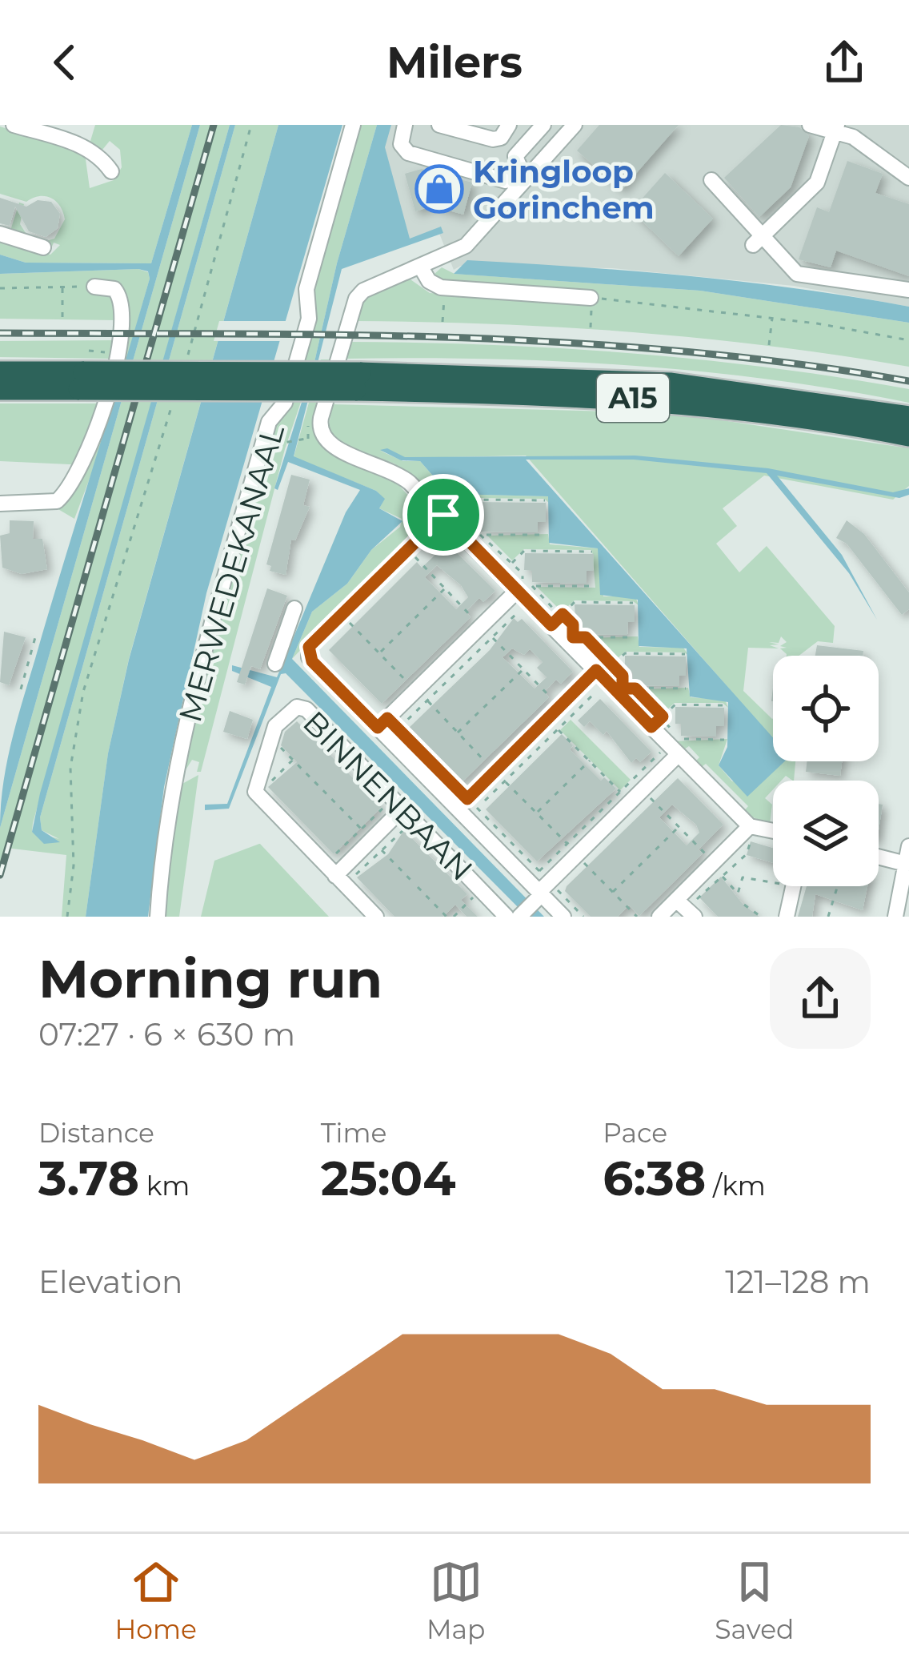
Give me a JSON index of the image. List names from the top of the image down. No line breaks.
{"streets":{"highway":["A15"],"street":["MERWEDEKANAAL","BINNENBAAN"]},"places":{"shop":["Kringloop Gorinchem"]},"page":{"header":"Milers","heading":["Morning run","07:27 · 6 × 630 m"],"stats":[["Distance","3.78 km"],["Time","25:04"],["Pace","6:38 /km"]],"chart":["Elevation","121–128 m"],"tabs":["Home","Map","Saved"]}}
